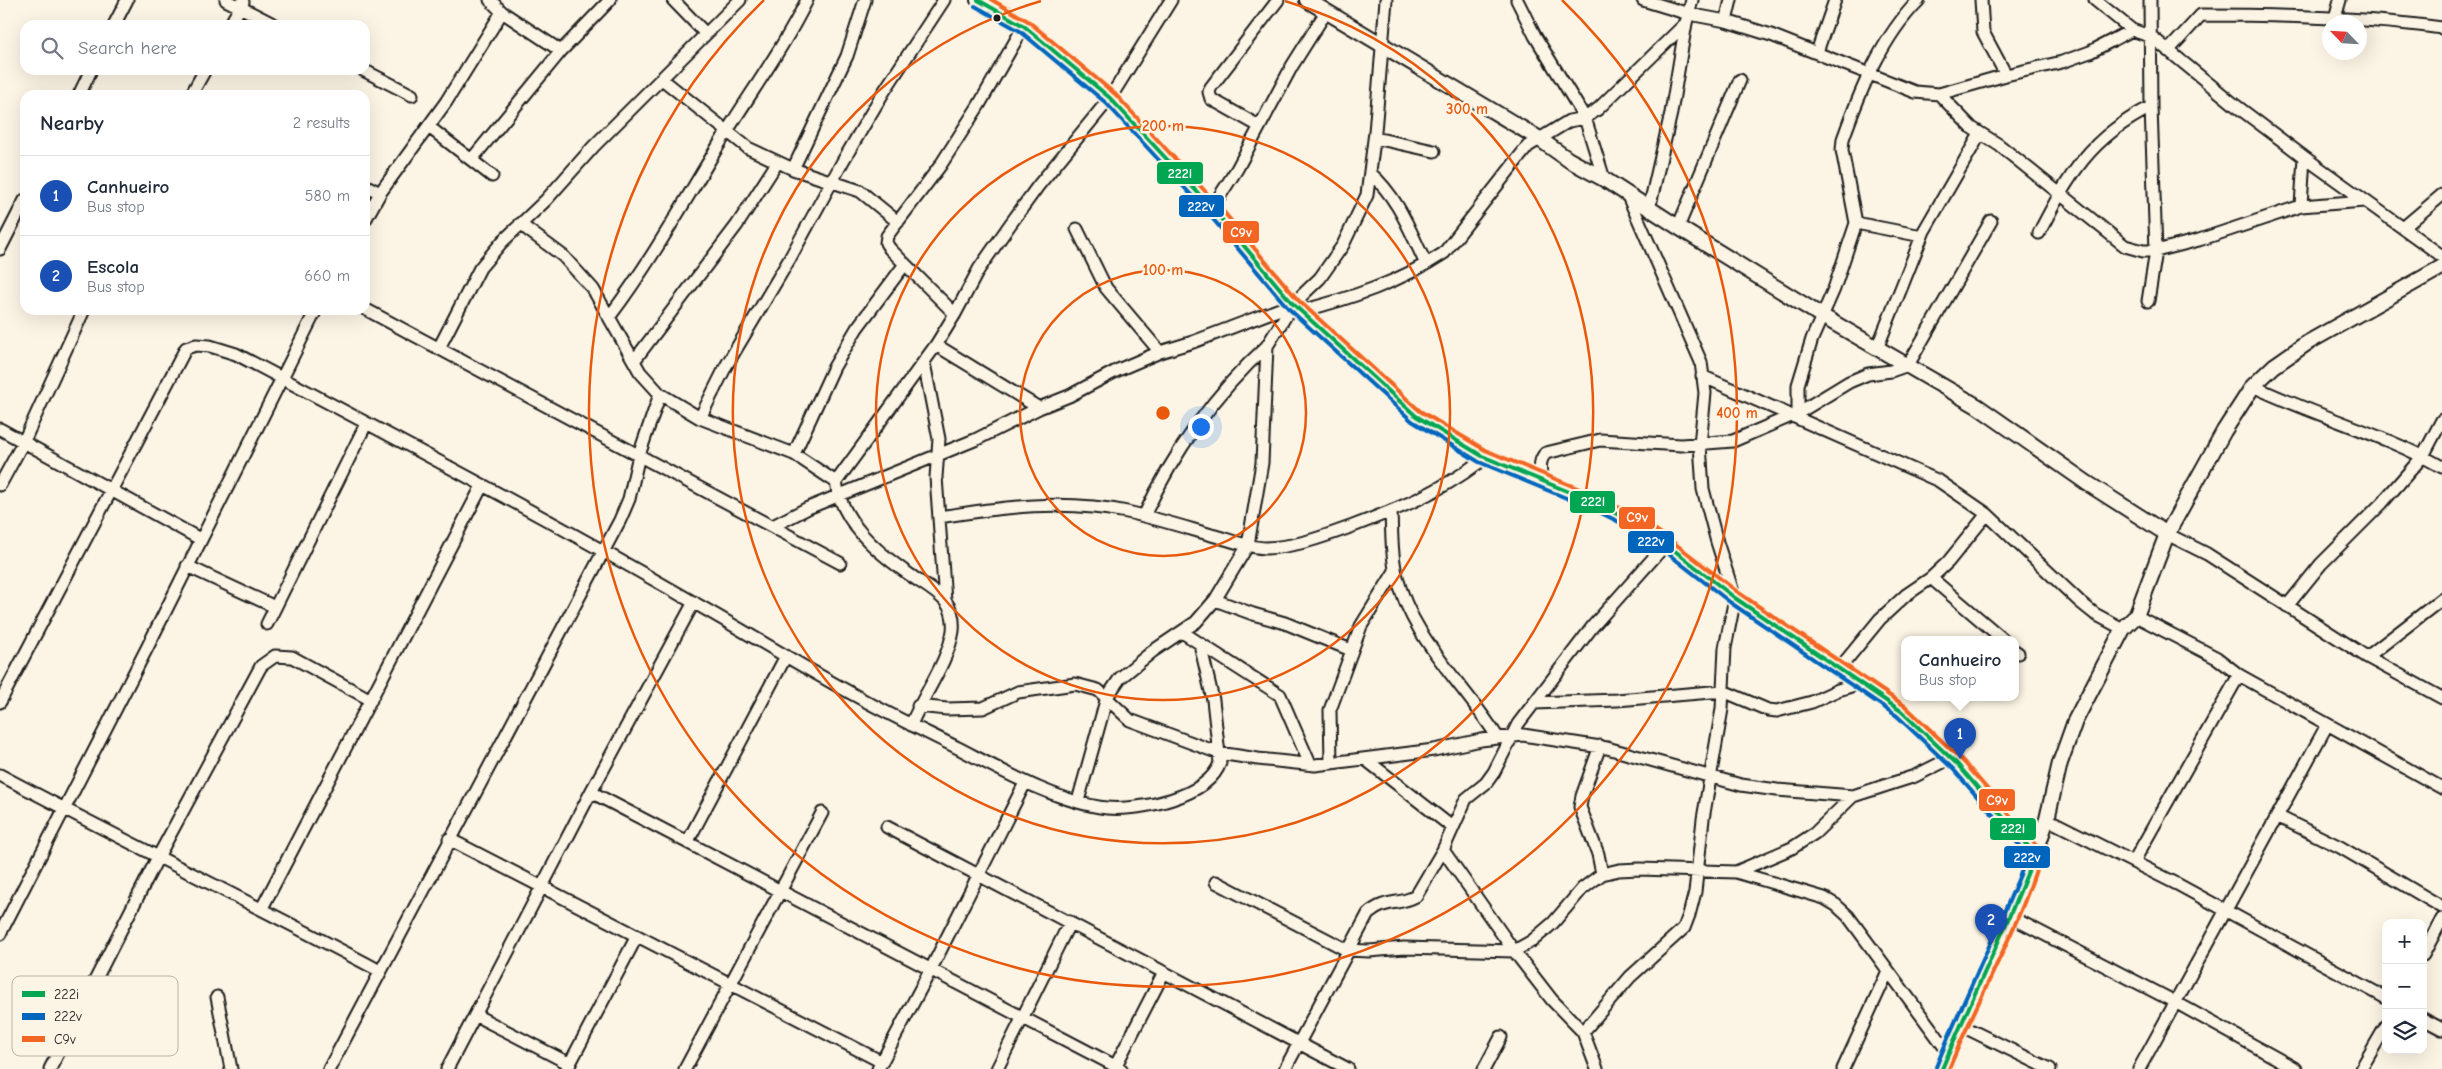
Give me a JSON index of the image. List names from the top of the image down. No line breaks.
{"lines":["transit line 222i","transit line C9v","transit line 222v"],"legend":["222i","222v","C9v"],"north":"top left","page":{"search":"Search here","heading":["Nearby","2 results"],"list":[{"mark":"1","name":"Canhueiro","note":"Bus stop","value":"580 m"},{"mark":"2","name":"Escola","note":"Bus stop","value":"660 m"}],"popup":["Canhueiro","Bus stop"],"pins":["1","2"],"map_buttons":["+","−"]},"rings":["300 m","200 m","100 m","400 m"]}
